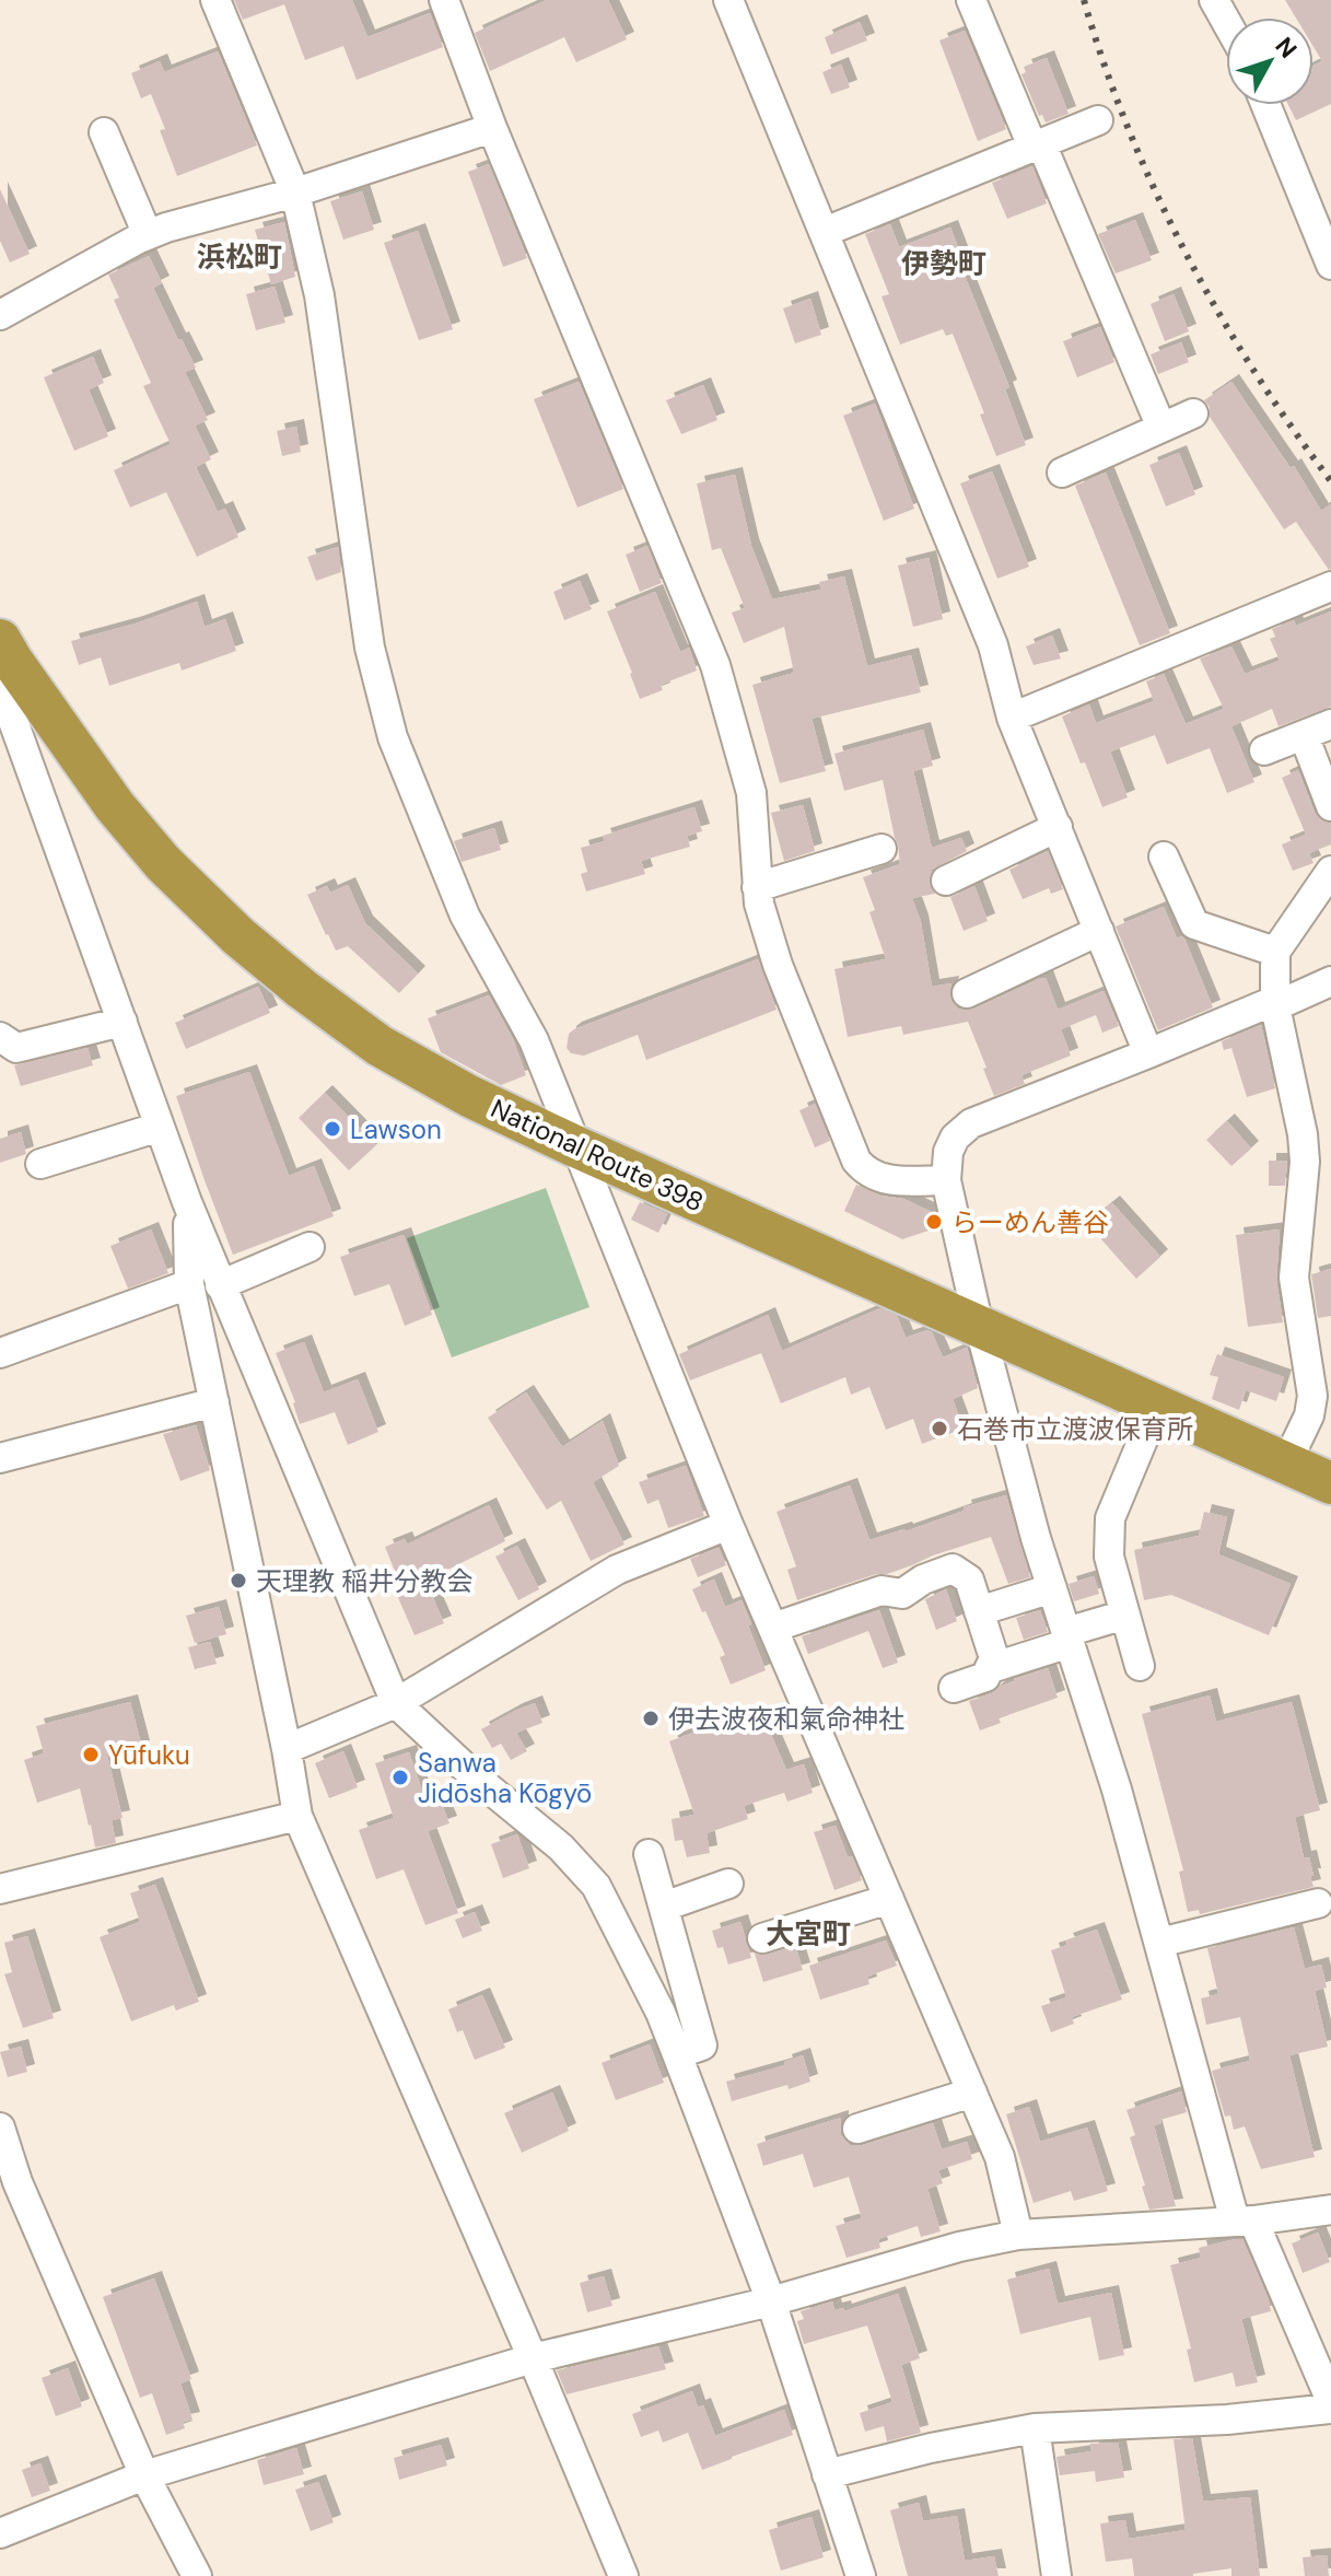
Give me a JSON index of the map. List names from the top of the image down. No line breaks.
{"streets":{"highway":["National Route 398"]},"districts":["浜松町","伊勢町","大宮町"],"places":["Lawson","らーめん善谷","石巻市立渡波保育所","天理教 稲井分教会","伊去波夜和氣命神社","Yūfuku","Sanwa Jidōsha Kōgyō"],"north":"top right"}
